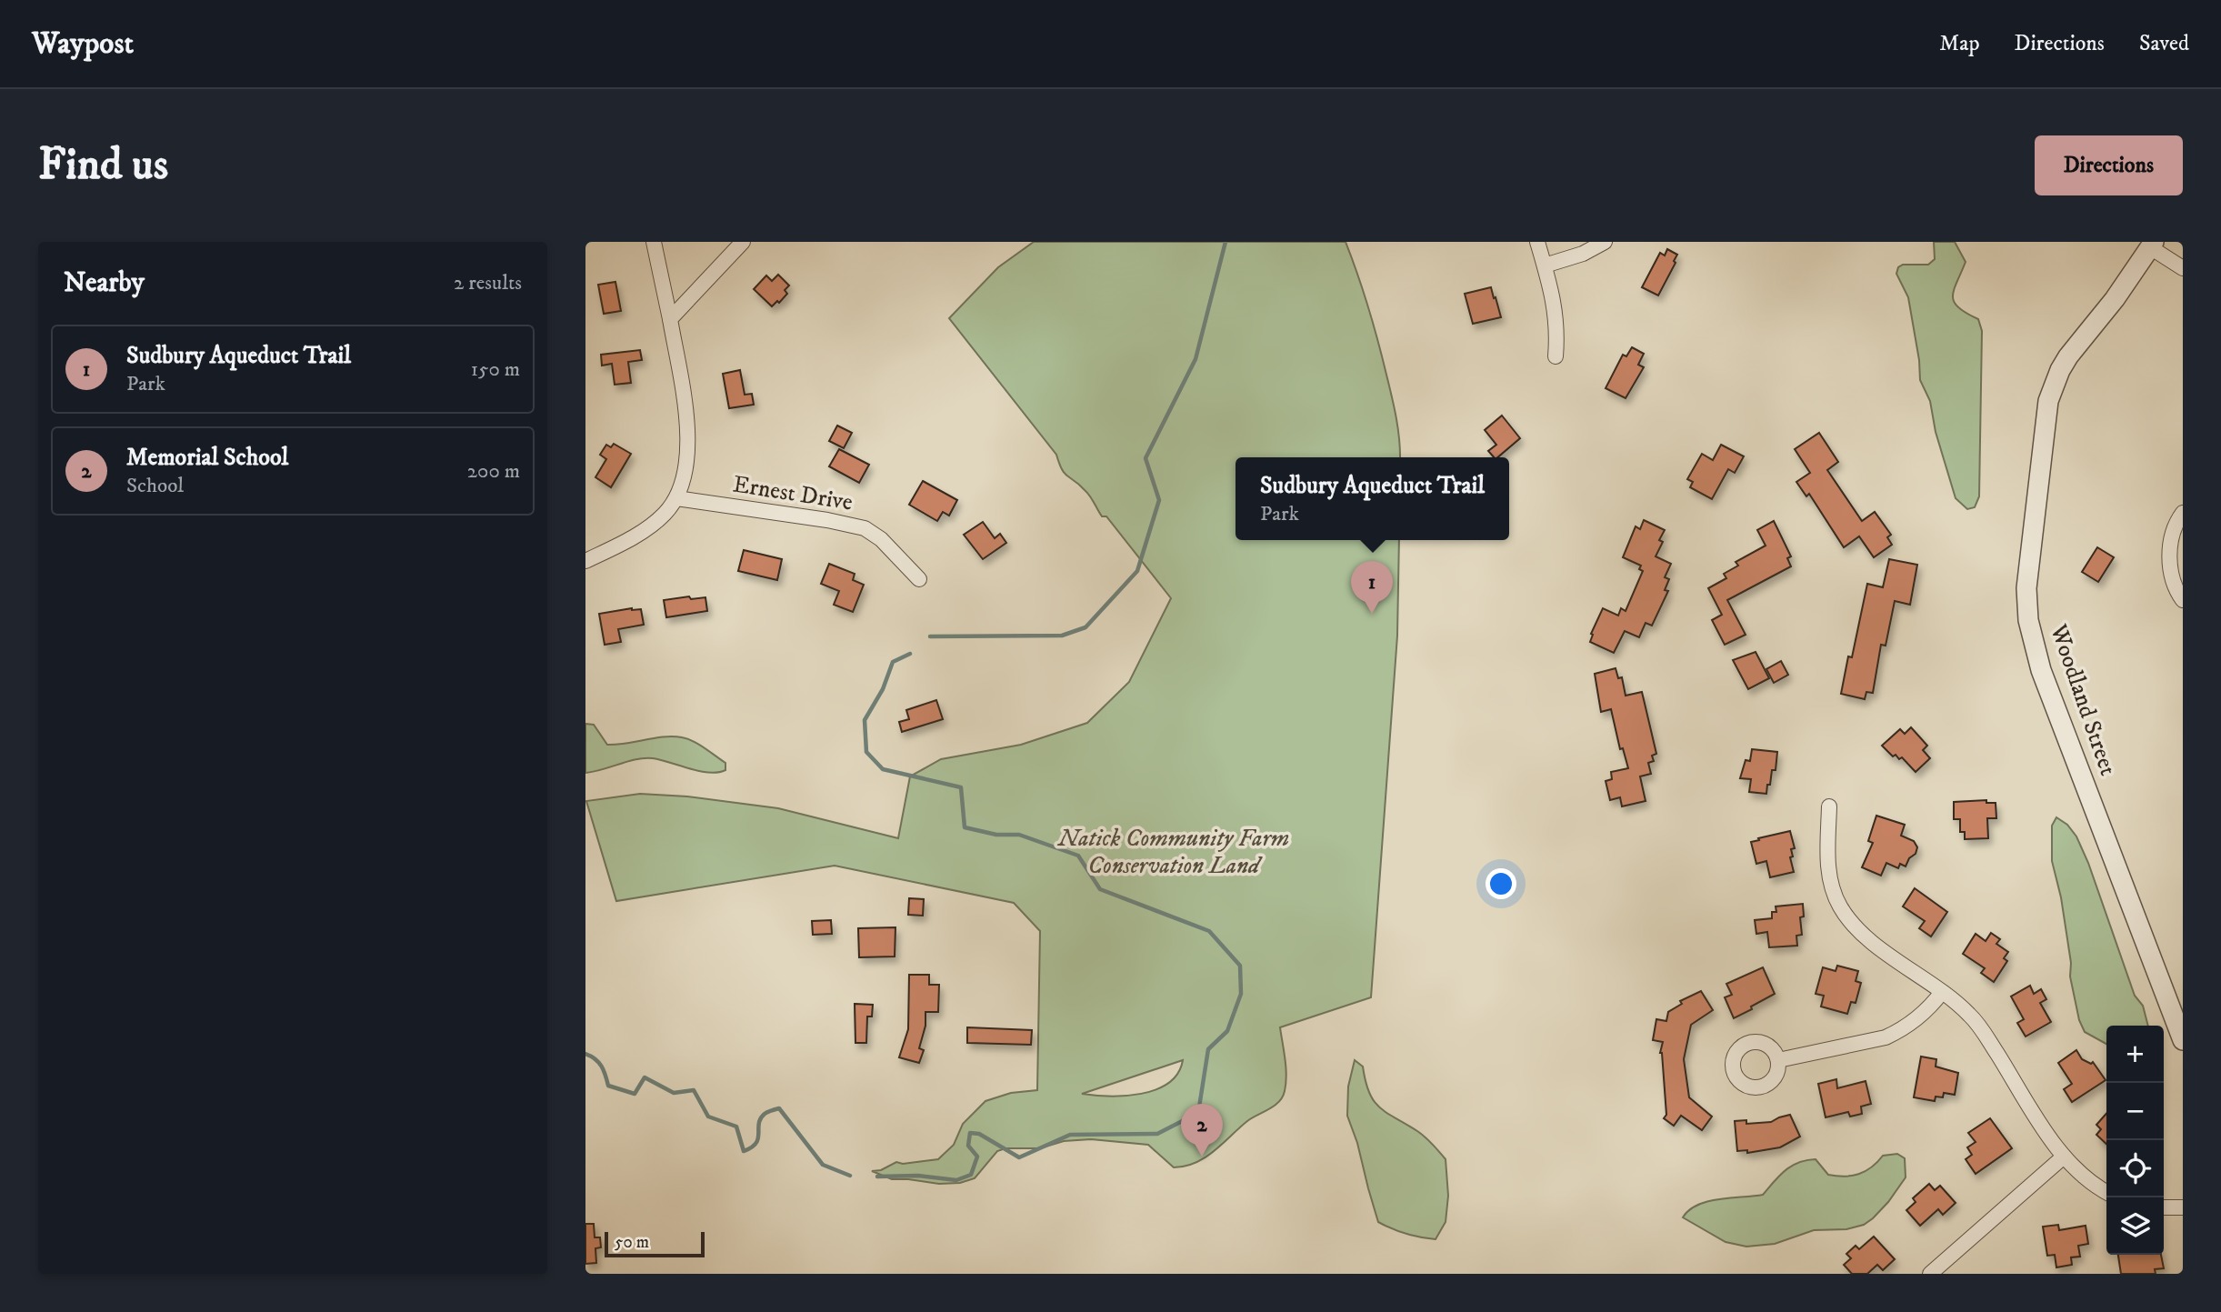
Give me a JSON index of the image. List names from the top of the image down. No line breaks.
{"streets":{"street":["Ernest Drive","Woodland Street"]},"parks":["Natick Community Farm Conservation Land"],"scale_bar":"50 m","page":{"header":"Waypost","nav":["Map","Directions","Saved"],"buttons":"Directions","title":"Find us","heading":["Nearby","2 results"],"list":[{"mark":"1","name":"Sudbury Aqueduct Trail","note":"Park","value":"150 m"},{"mark":"2","name":"Memorial School","note":"School","value":"200 m"}],"popup":["Sudbury Aqueduct Trail","Park"],"pins":["1","2"],"map_buttons":["+","−"],"scale":"50 m"}}
